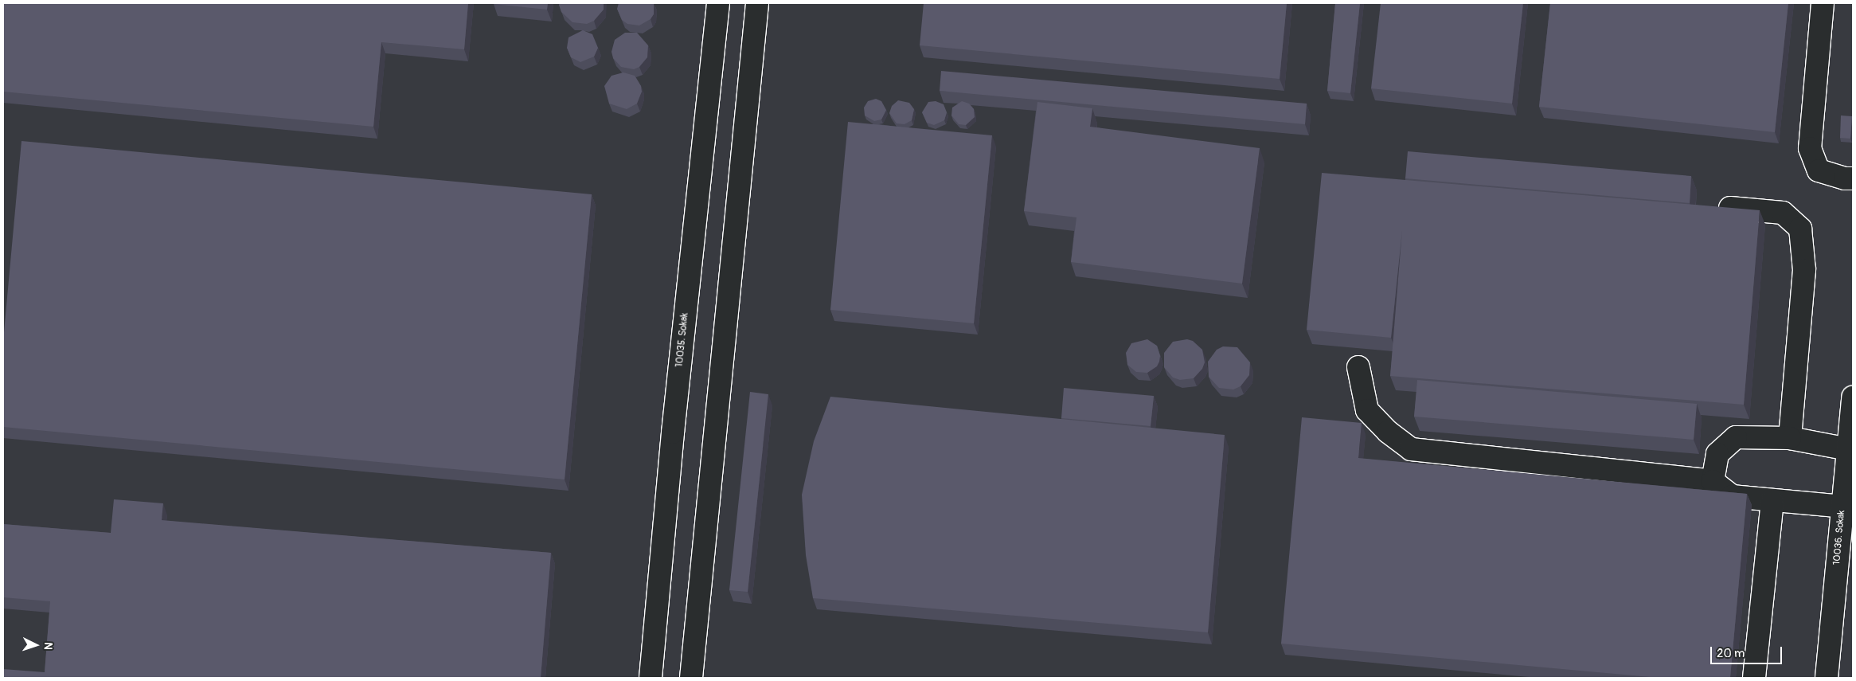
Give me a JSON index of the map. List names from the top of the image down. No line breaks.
{"streets":{"street":["10035. Sokak","10036. Sokak"]},"scale_bar":"20 m","north":"right"}
